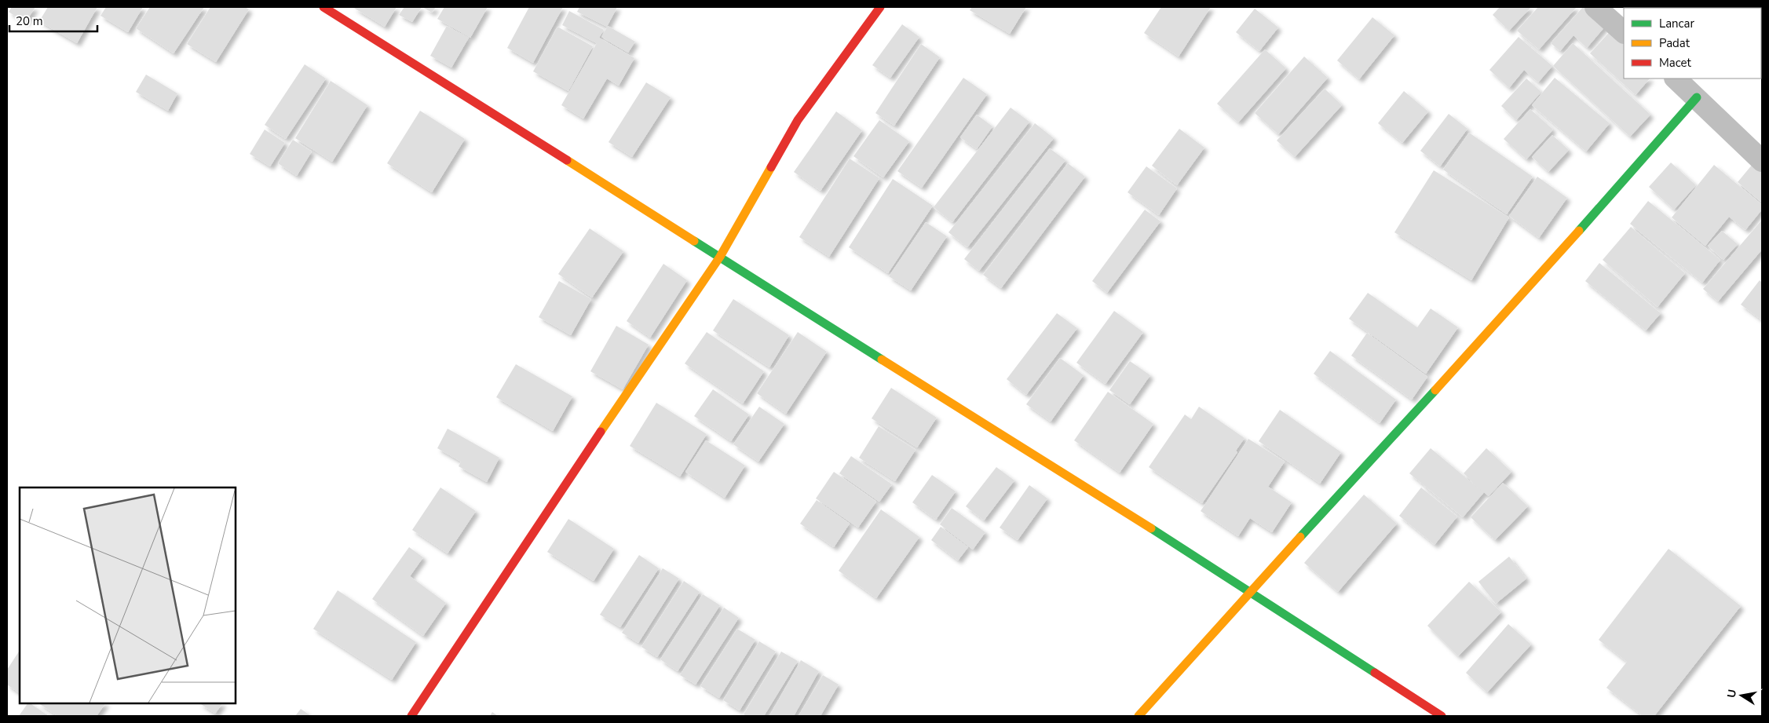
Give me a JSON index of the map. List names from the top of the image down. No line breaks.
{"legend":["Lancar","Padat","Macet"],"scale_bar":"20 m","north":"left"}
